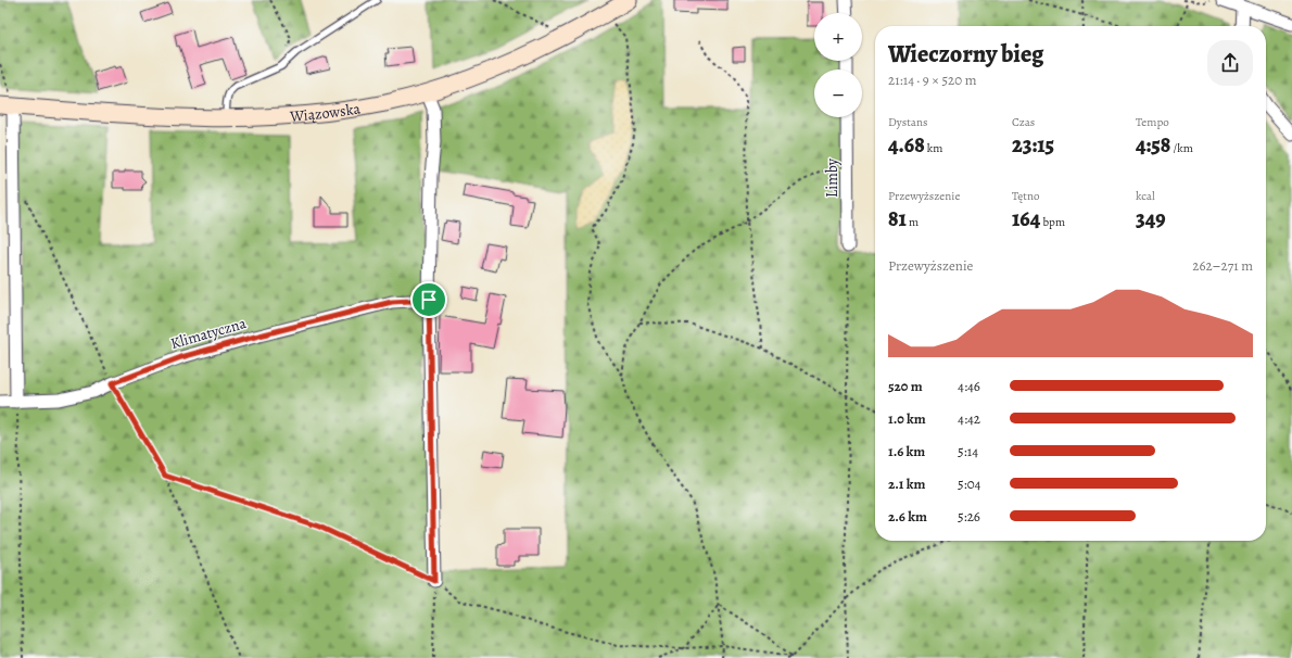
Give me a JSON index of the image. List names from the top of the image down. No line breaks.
{"streets":{"main road":["Wiązowska"],"street":["Limby","Klimatyczna"]},"page":{"map_buttons":["+","−"],"heading":["Wieczorny bieg","21:14 · 9 × 520 m"],"stats":[["Dystans","4.68 km"],["Czas","23:15"],["Tempo","4:58 /km"],["Przewyższenie","81 m"],["Tętno","164 bpm"],["kcal","349"]],"chart":["Przewyższenie","262–271 m"],"list":[{"name":"520 m","note":"4:46"},{"name":"1.0 km","note":"4:42"},{"name":"1.6 km","note":"5:14"},{"name":"2.1 km","note":"5:04"},{"name":"2.6 km","note":"5:26"}]}}
